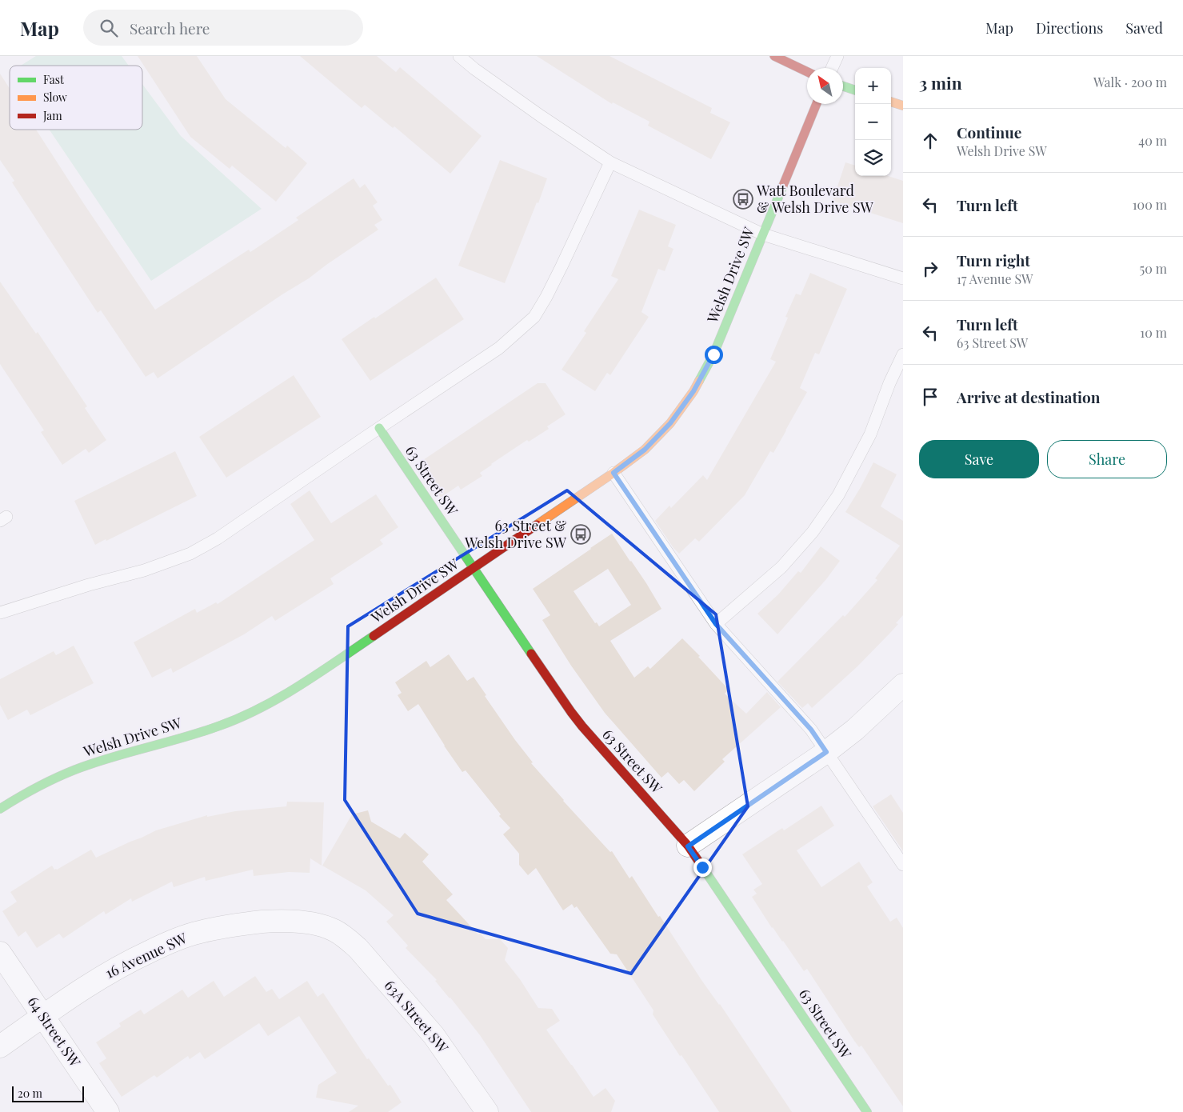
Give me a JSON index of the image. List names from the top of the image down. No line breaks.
{"streets":{"street":["Welsh Drive SW","63 Street SW","16 Avenue SW","63A Street SW","64 Street SW"]},"crossings":[["Welsh Drive SW","63 Street SW"],["16 Avenue SW","63A Street SW"],["16 Avenue SW","64 Street SW"]],"places":{"bus stop":["Watt Boulevard & Welsh Drive SW","63 Street & Welsh Drive SW"]},"legend":["Fast","Slow","Jam"],"scale_bar":"20 m","north":"top left","page":{"header":"Map","search":"Search here","nav":["Map","Directions","Saved"],"heading":["3 min","Walk · 200 m"],"map_buttons":["+","−"],"list":[["Continue","Welsh Drive SW","40 m"],["Turn left","100 m"],["Turn right","17 Avenue SW","50 m"],["Turn left","63 Street SW","10 m"],"Arrive at destination"],"buttons":["Save","Share"],"scale":"20 m"}}
